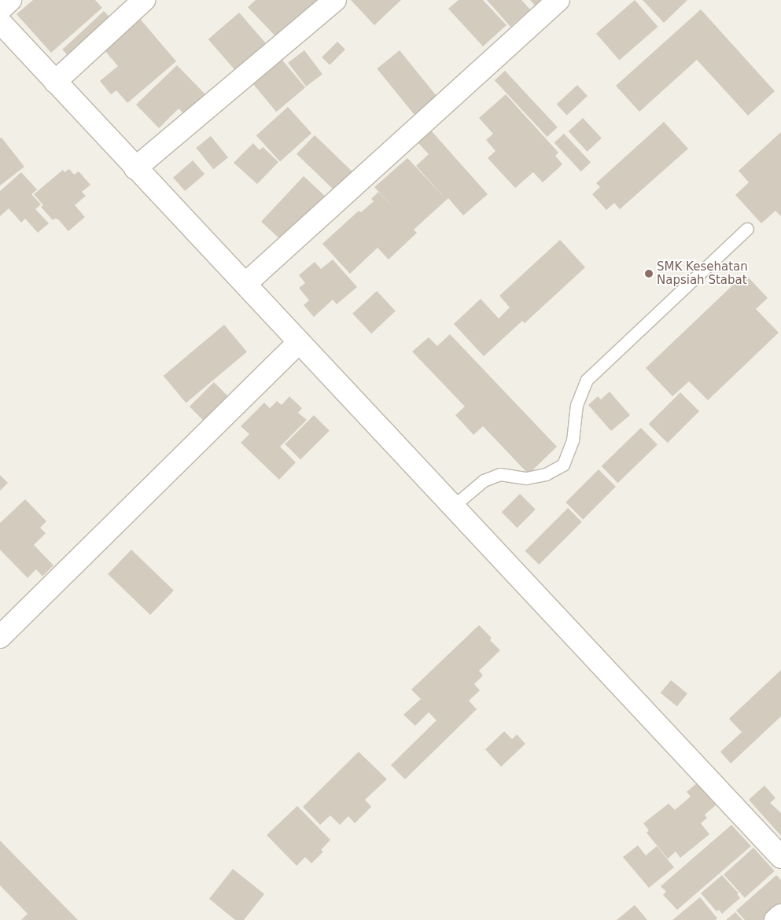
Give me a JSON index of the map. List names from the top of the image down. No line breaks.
{"places":["SMK Kesehatan Napsiah Stabat"]}
